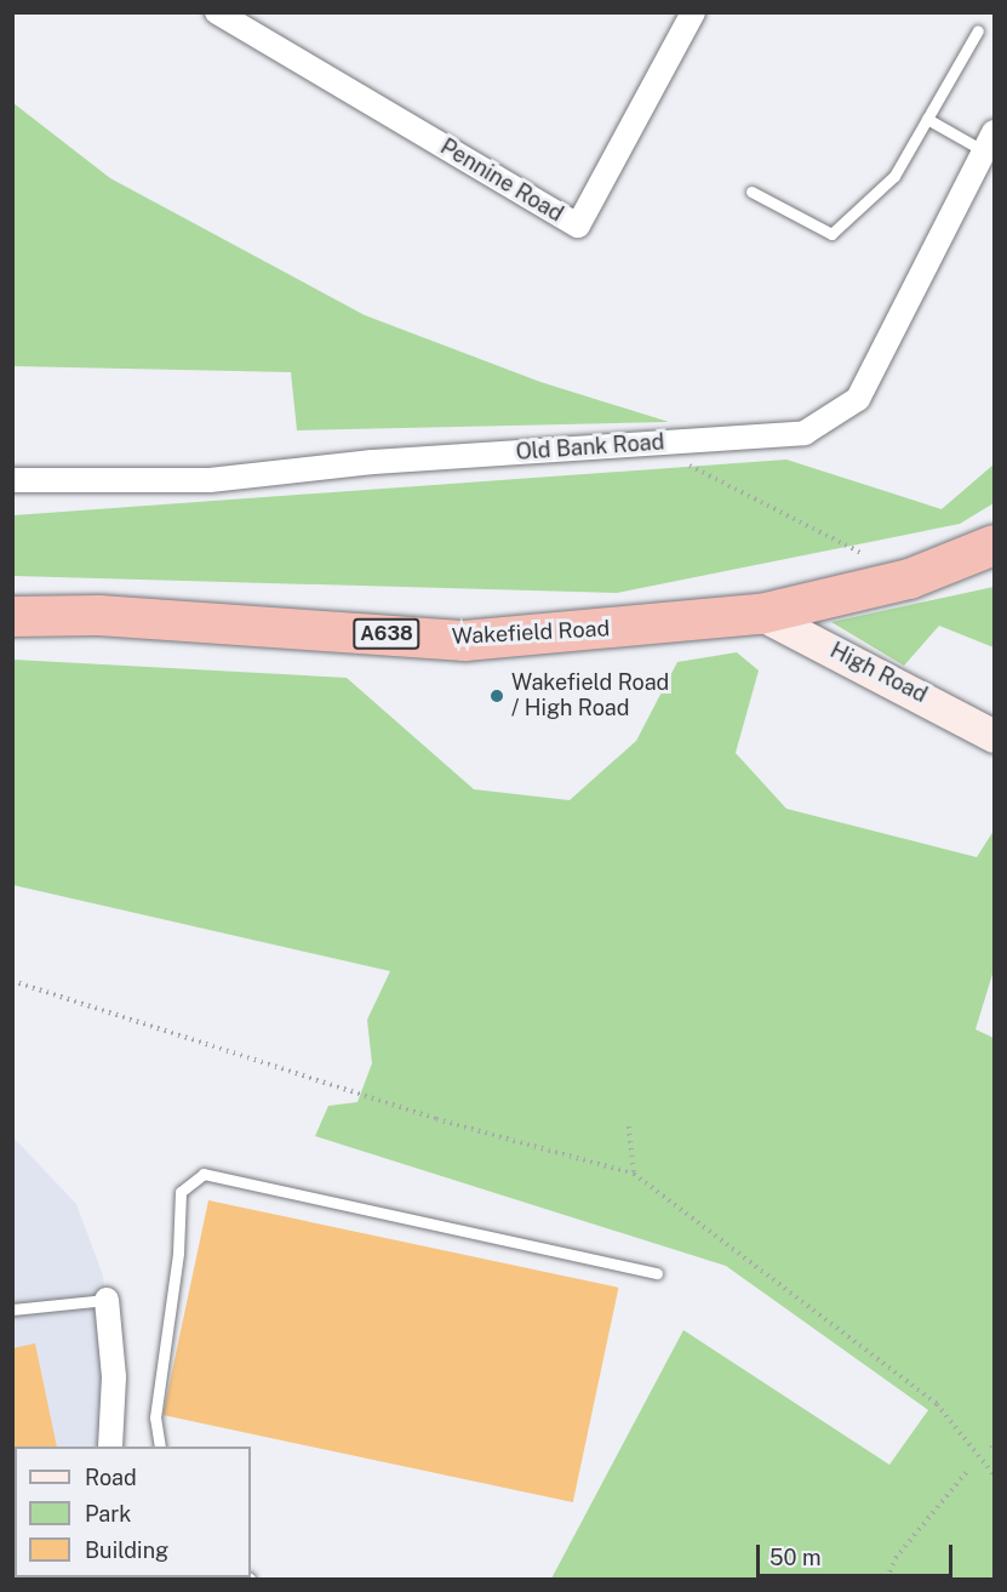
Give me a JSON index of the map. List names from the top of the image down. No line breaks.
{"streets":{"highway":["Wakefield Road","A638"],"street":["Pennine Road","Old Bank Road","High Road"]},"crossings":[["Wakefield Road","High Road"]],"places":["Wakefield Road / High Road"],"legend":["Road","Park","Building"],"scale_bar":"50 m"}
